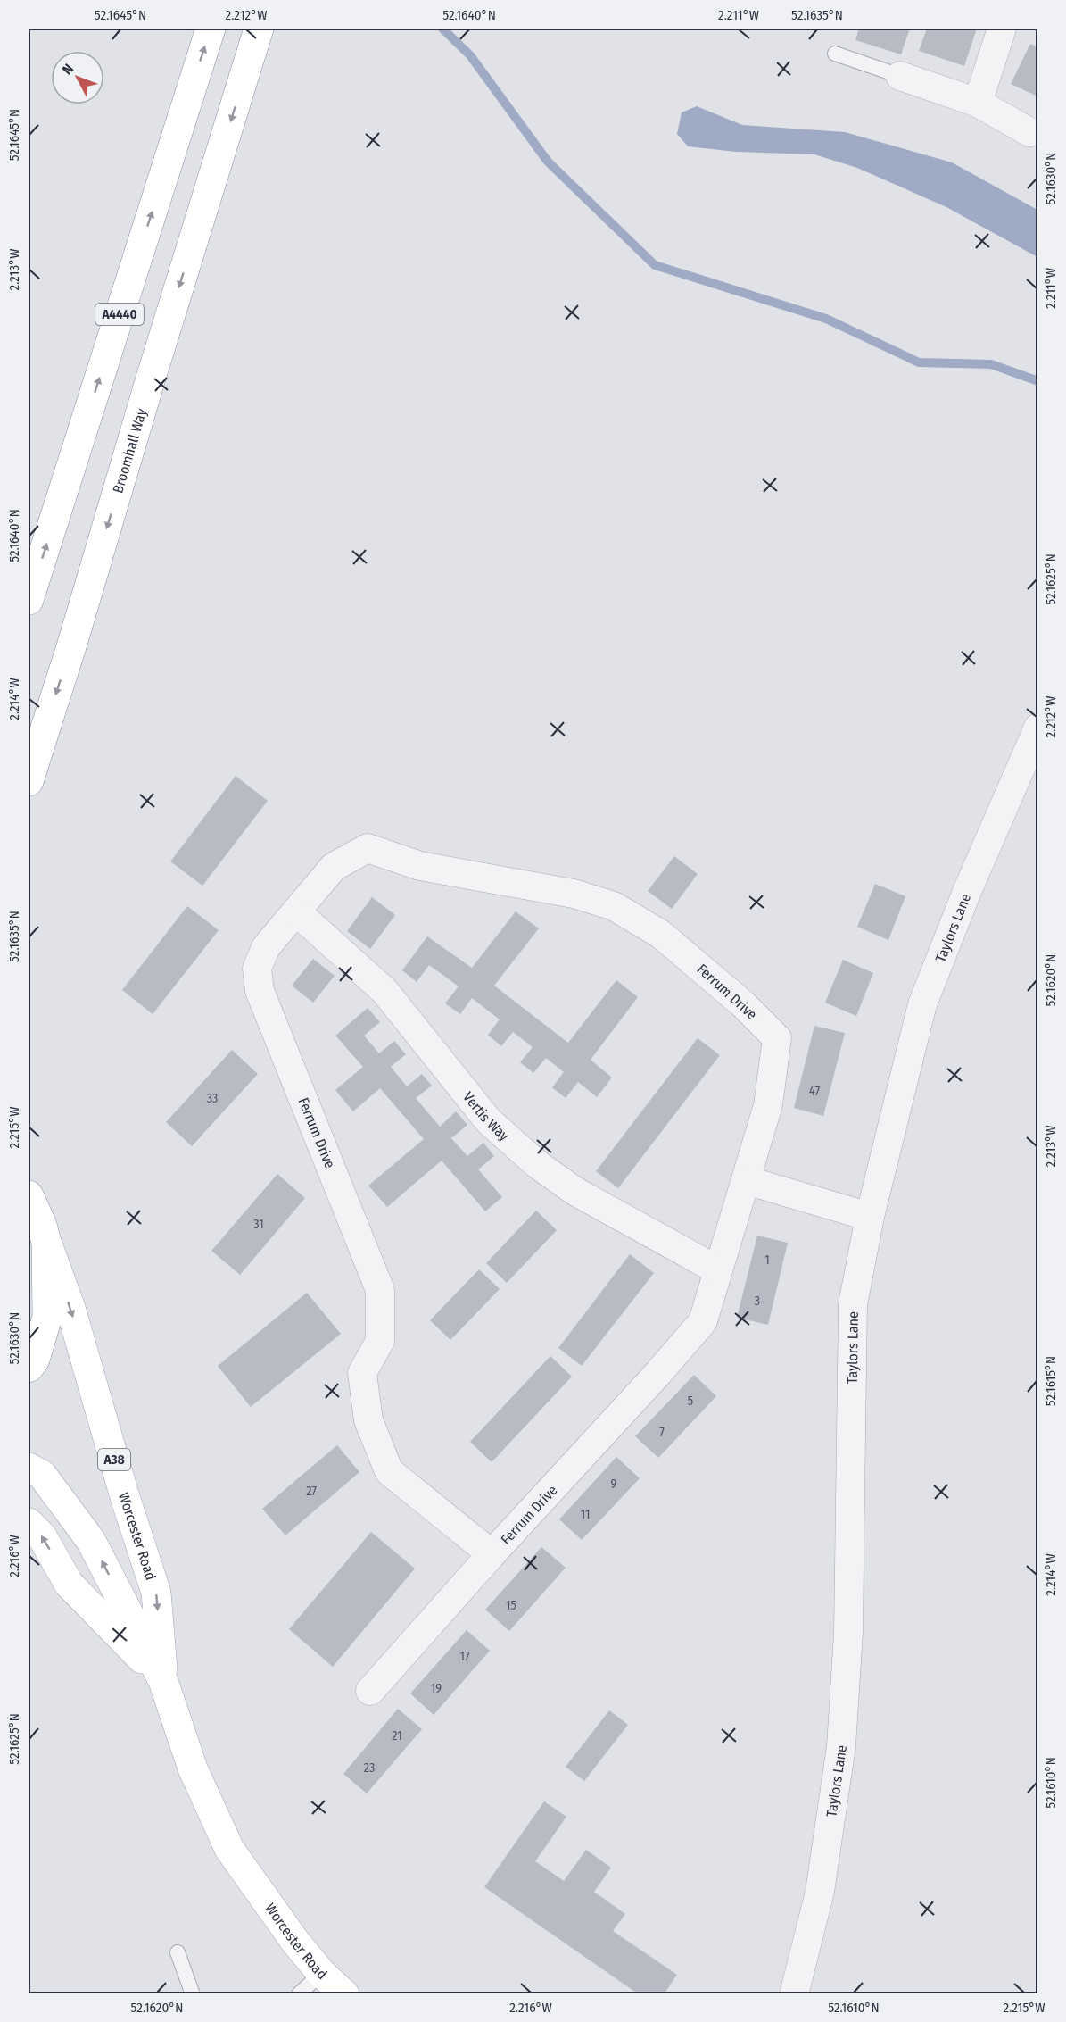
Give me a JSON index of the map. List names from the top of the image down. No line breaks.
{"streets":{"main road":["A4440","Broomhall Way","A38","Worcester Road"],"street":["Taylors Lane","Ferrum Drive","Vertis Way"]},"crossings":[["Ferrum Drive","Vertis Way"]],"house_numbers":["47","33","31","1","3","5","7","9","27","11","15","17","19","21","23"],"north":"top left","coordinates":["52.1645°N","2.212°W","52.1640°N","2.211°W","52.1635°N","52.1630°N","2.213°W","52.1625°N","2.214°W","52.1620°N","2.215°W","52.1615°N","2.216°W","52.1610°N"]}
